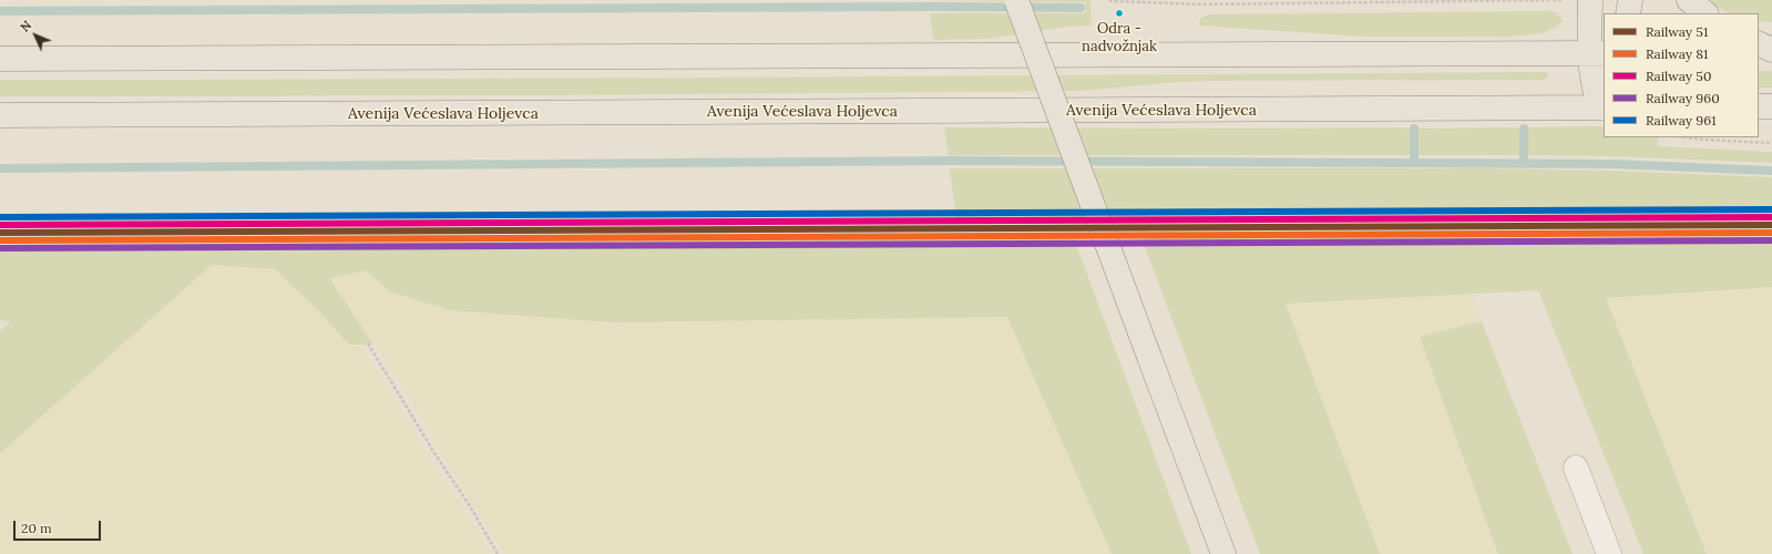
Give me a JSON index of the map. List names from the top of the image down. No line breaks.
{"streets":{"main road":["Avenija Većeslava Holjevca"]},"places":["Odra - nadvožnjak"],"lines":["rail line 961","rail line 50","rail line 51","rail line 81","rail line 960"],"legend":["Railway 51","Railway 81","Railway 50","Railway 960","Railway 961"],"scale_bar":"20 m","north":"top left"}
